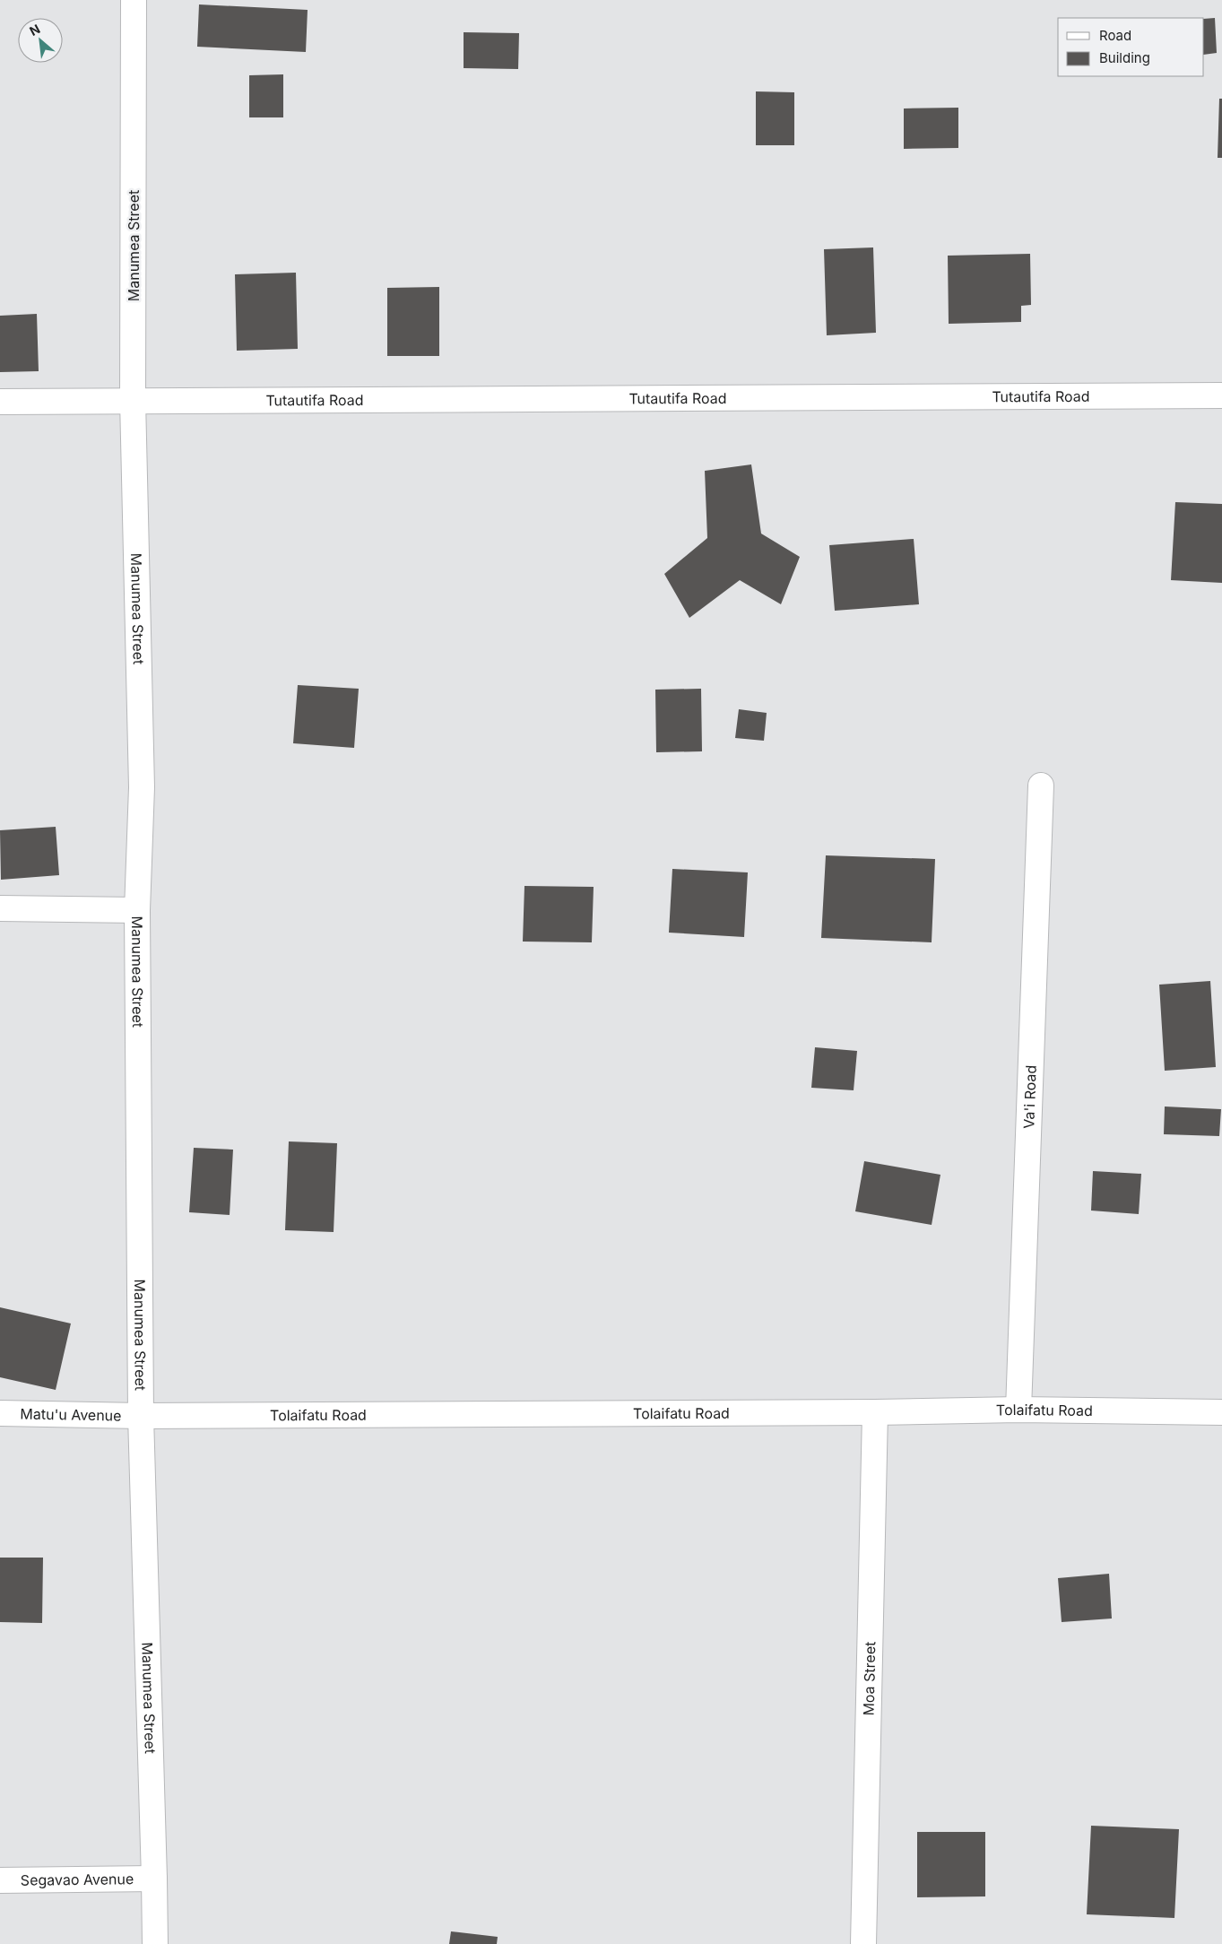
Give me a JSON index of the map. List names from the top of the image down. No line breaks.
{"streets":{"street":["Manumea Street","Tutautifa Road","Va'i Road","Tolaifatu Road","Matu'u Avenue","Moa Street","Segavao Avenue"]},"crossings":[["Manumea Street","Tutautifa Road"],["Manumea Street","Tolaifatu Road"],["Manumea Street","Matu'u Avenue"],["Manumea Street","Segavao Avenue"],["Va'i Road","Tolaifatu Road"],["Tolaifatu Road","Matu'u Avenue"],["Tolaifatu Road","Moa Street"]],"legend":["Road","Building"],"north":"top left"}
